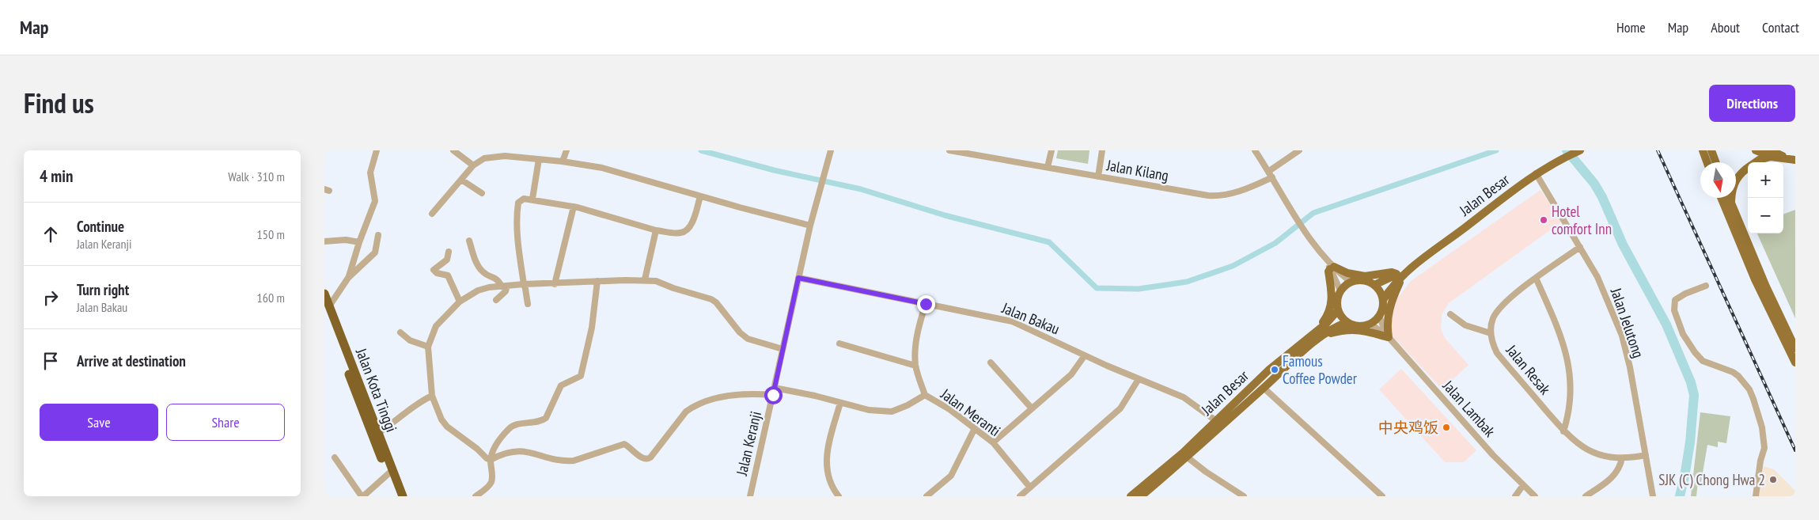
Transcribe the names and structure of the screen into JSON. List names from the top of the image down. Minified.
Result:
{"streets":{"highway":["Jalan Kota Tinggi"],"main road":["Jalan Besar"],"street":["Jalan Kilang","Jalan Bakau","Jalan Jelutong","Jalan Resak","Jalan Lambak","Jalan Meranti","Jalan Keranji"]},"crossings":[["Jalan Besar","Jalan Bakau"],["Jalan Besar","Jalan Jelutong"],["Jalan Bakau","Jalan Meranti"],["Jalan Bakau","Jalan Keranji"],["Jalan Jelutong","Jalan Resak"]],"places":["Hotel comfort Inn","Famous Coffee Powder","中央鸡饭","SJK (C) Chong Hwa 2"],"north":"bottom","page":{"header":"Map","nav":["Home","Map","About","Contact"],"title":"Find us","buttons":["Directions",["Save","Share"]],"heading":["4 min","Walk · 310 m"],"map_buttons":["+","−"],"list":[["Continue","Jalan Keranji","150 m"],["Turn right","Jalan Bakau","160 m"],"Arrive at destination"]}}
